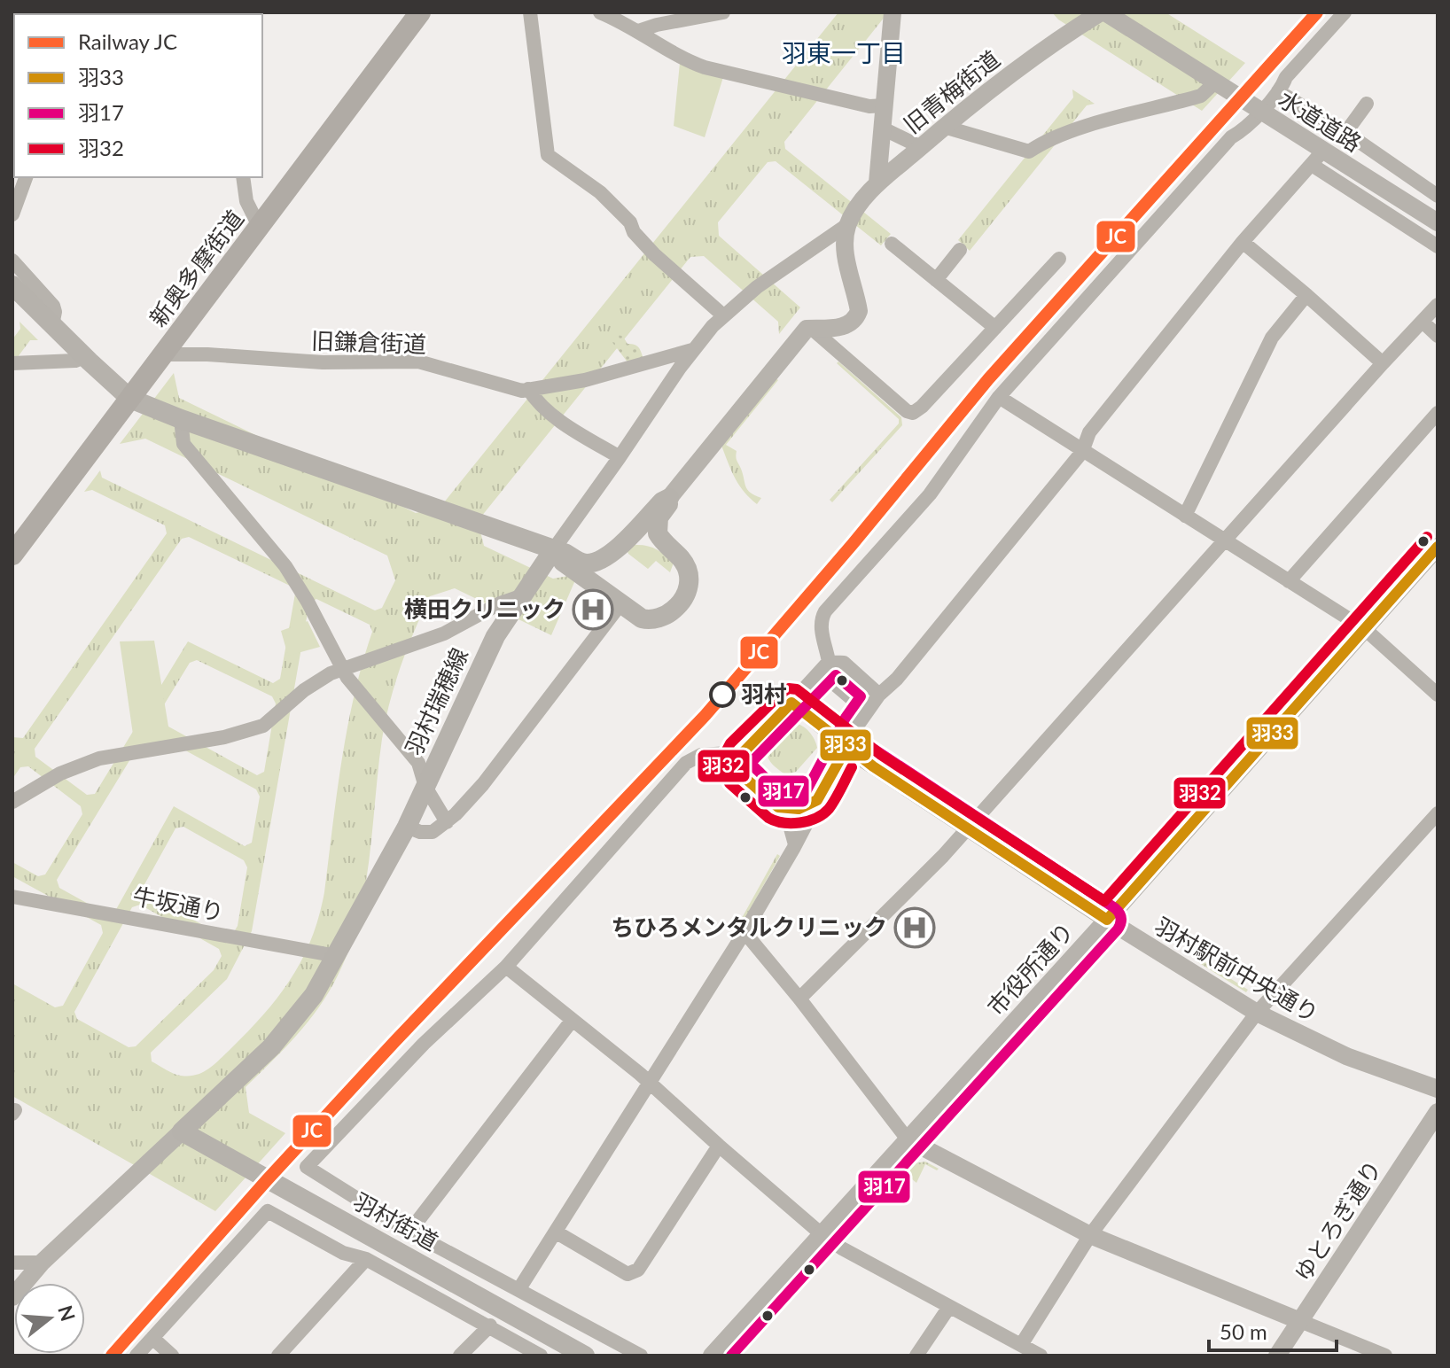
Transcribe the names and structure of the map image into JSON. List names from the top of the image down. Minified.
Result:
{"streets":{"main road":["新奥多摩街道","羽村瑞穂線","羽村街道"],"street":["旧青梅街道","水道道路","旧鎌倉街道","牛坂通り","市役所通り","羽村駅前中央通り","ゆとろぎ通り"]},"crossings":[["旧青梅街道","水道道路"],["新奥多摩街道","旧鎌倉街道"],["羽村瑞穂線","牛坂通り"],["羽村瑞穂線","羽村街道"],["市役所通り","羽村駅前中央通り"]],"districts":["羽東一丁目"],"places":{"hospital":["横田クリニック","ちひろメンタルクリニック"],"other":["羽村"]},"lines":["rail line JC","transit line 羽32","transit line 羽33","transit line 羽17"],"legend":["Railway JC","羽33","羽17","羽32"],"scale_bar":"50 m","north":"right"}
